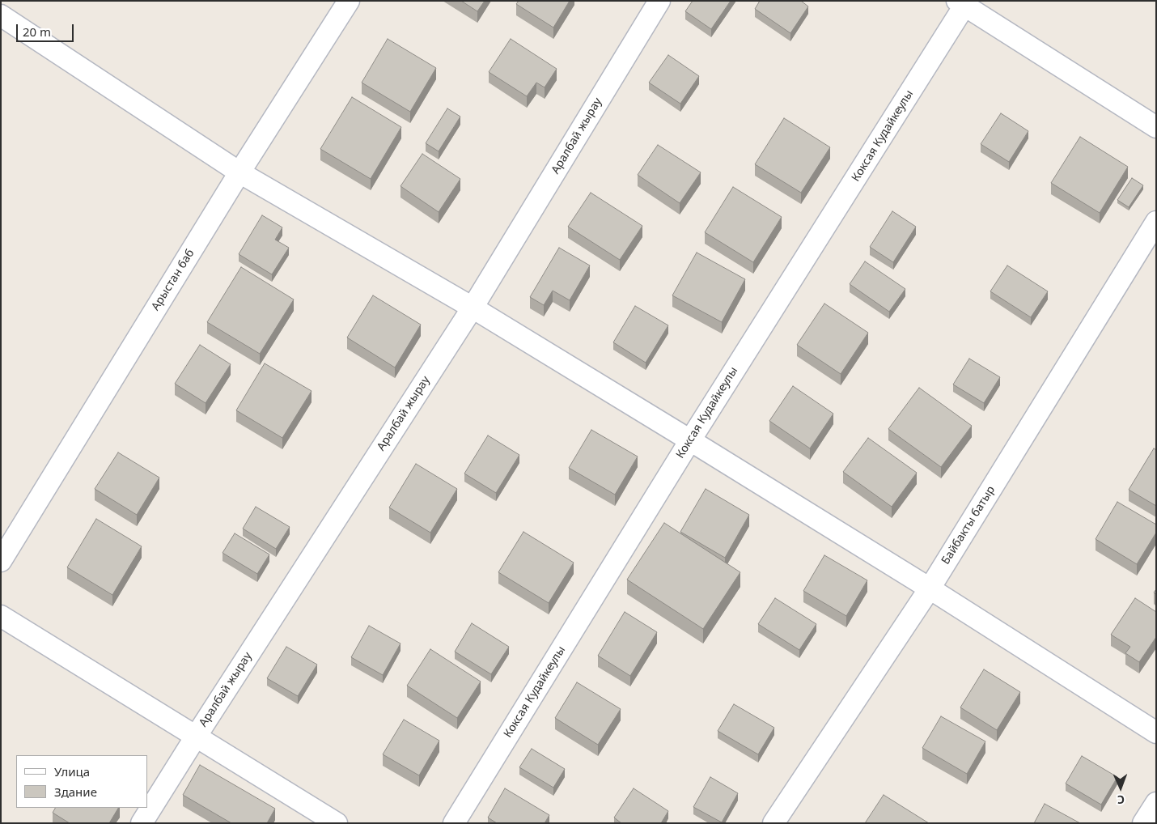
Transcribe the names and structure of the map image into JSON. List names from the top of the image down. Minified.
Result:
{"streets":{"street":["Аралбай жырау","Коксая Кудайкеулы","Арыстан баб","Байбакты батыр"]},"legend":["Улица","Здание"],"scale_bar":"20 m","north":"bottom"}
